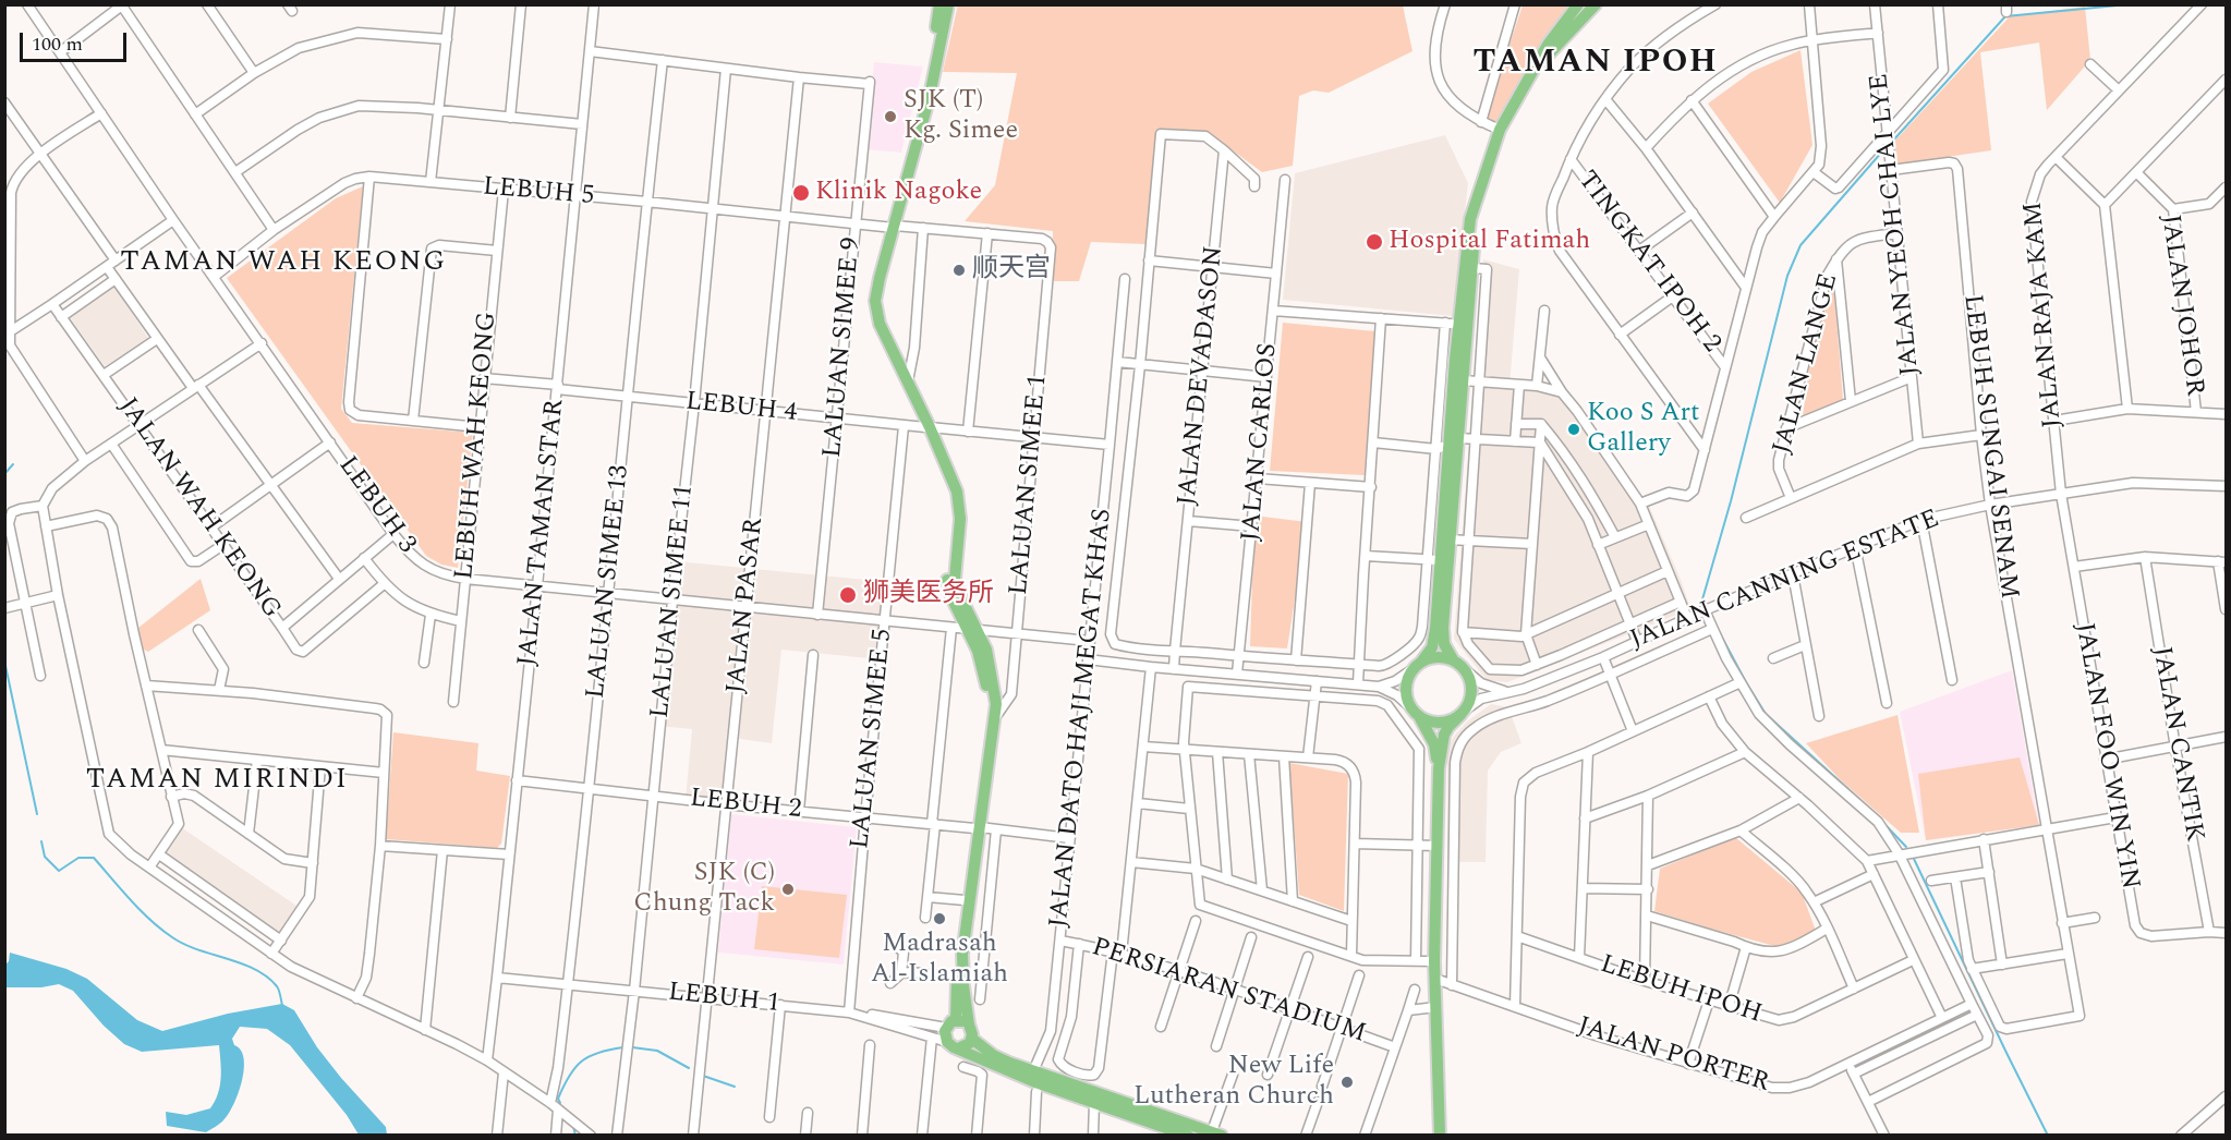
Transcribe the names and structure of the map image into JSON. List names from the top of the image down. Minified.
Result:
{"streets":{"street":["LEBUH 5","JALAN YEOH CHAI LYE","TINGKAT IPOH 2","JALAN JOHOR","JALAN RAJA KAM","LALUAN SIMEE 9","JALAN LANGE","JALAN DEVADASON","LEBUH 4","JALAN CARLOS","LEBUH WAH KEONG","LEBUH SUNGAI SENAM","LALUAN SIMEE 1","LEBUH 3","JALAN WAH KEONG","JALAN TAMAN STAR","JALAN CANNING ESTATE","LALUAN SIMEE 13","LALUAN SIMEE 11","JALAN PASAR","JALAN DATO HAJI MEGAT KHAS","LALUAN SIMEE 5","JALAN CANTIK","JALAN FOO WIN YIN","LEBUH 2","LEBUH IPOH","PERSIARAN STADIUM","LEBUH 1","JALAN PORTER"]},"crossings":[["LEBUH 5","LALUAN SIMEE 9"],["LEBUH 5","LEBUH WAH KEONG"],["LEBUH 5","LALUAN SIMEE 1"],["LEBUH 5","LEBUH 3"],["LEBUH 5","JALAN TAMAN STAR"],["LEBUH 5","LALUAN SIMEE 13"],["LEBUH 5","LALUAN SIMEE 11"],["LEBUH 5","JALAN PASAR"],["JALAN YEOH CHAI LYE","JALAN LANGE"],["JALAN YEOH CHAI LYE","LEBUH SUNGAI SENAM"],["JALAN RAJA KAM","JALAN CANNING ESTATE"],["JALAN RAJA KAM","JALAN FOO WIN YIN"],["LALUAN SIMEE 9","LEBUH 4"],["LALUAN SIMEE 9","LEBUH 3"],["LALUAN SIMEE 9","JALAN PASAR"],["LEBUH 4","LEBUH WAH KEONG"],["LEBUH 4","LALUAN SIMEE 1"],["LEBUH 4","JALAN TAMAN STAR"],["LEBUH 4","LALUAN SIMEE 13"],["LEBUH 4","LALUAN SIMEE 11"],["LEBUH 4","JALAN PASAR"],["LEBUH 4","JALAN DATO HAJI MEGAT KHAS"],["LEBUH 4","LALUAN SIMEE 5"],["LEBUH WAH KEONG","LEBUH 3"],["LEBUH SUNGAI SENAM","JALAN CANNING ESTATE"],["LALUAN SIMEE 1","LEBUH 3"],["LEBUH 3","JALAN WAH KEONG"],["LEBUH 3","JALAN TAMAN STAR"],["LEBUH 3","LALUAN SIMEE 13"],["LEBUH 3","LALUAN SIMEE 11"],["LEBUH 3","JALAN PASAR"],["LEBUH 3","JALAN DATO HAJI MEGAT KHAS"],["LEBUH 3","LALUAN SIMEE 5"],["JALAN TAMAN STAR","LEBUH 2"],["JALAN TAMAN STAR","LEBUH 1"],["JALAN CANNING ESTATE","JALAN FOO WIN YIN"],["LALUAN SIMEE 13","LEBUH 2"],["LALUAN SIMEE 13","LEBUH 1"],["LALUAN SIMEE 11","LEBUH 2"],["LALUAN SIMEE 11","LEBUH 1"],["JALAN PASAR","LEBUH 2"],["JALAN PASAR","LEBUH 1"],["JALAN DATO HAJI MEGAT KHAS","LEBUH 2"],["JALAN DATO HAJI MEGAT KHAS","PERSIARAN STADIUM"],["LALUAN SIMEE 5","LEBUH 2"],["LALUAN SIMEE 5","LEBUH 1"],["JALAN CANTIK","JALAN FOO WIN YIN"]],"districts":["TAMAN IPOH","TAMAN WAH KEONG","TAMAN MIRINDI"],"places":["SJK (T) Kg. Simee","Klinik Nagoke","Hospital Fatimah","顺天宫","Koo S Art Gallery","狮美医务所","SJK (C) Chung Tack","Madrasah Al-Islamiah","New Life Lutheran Church"],"scale_bar":"100 m"}
